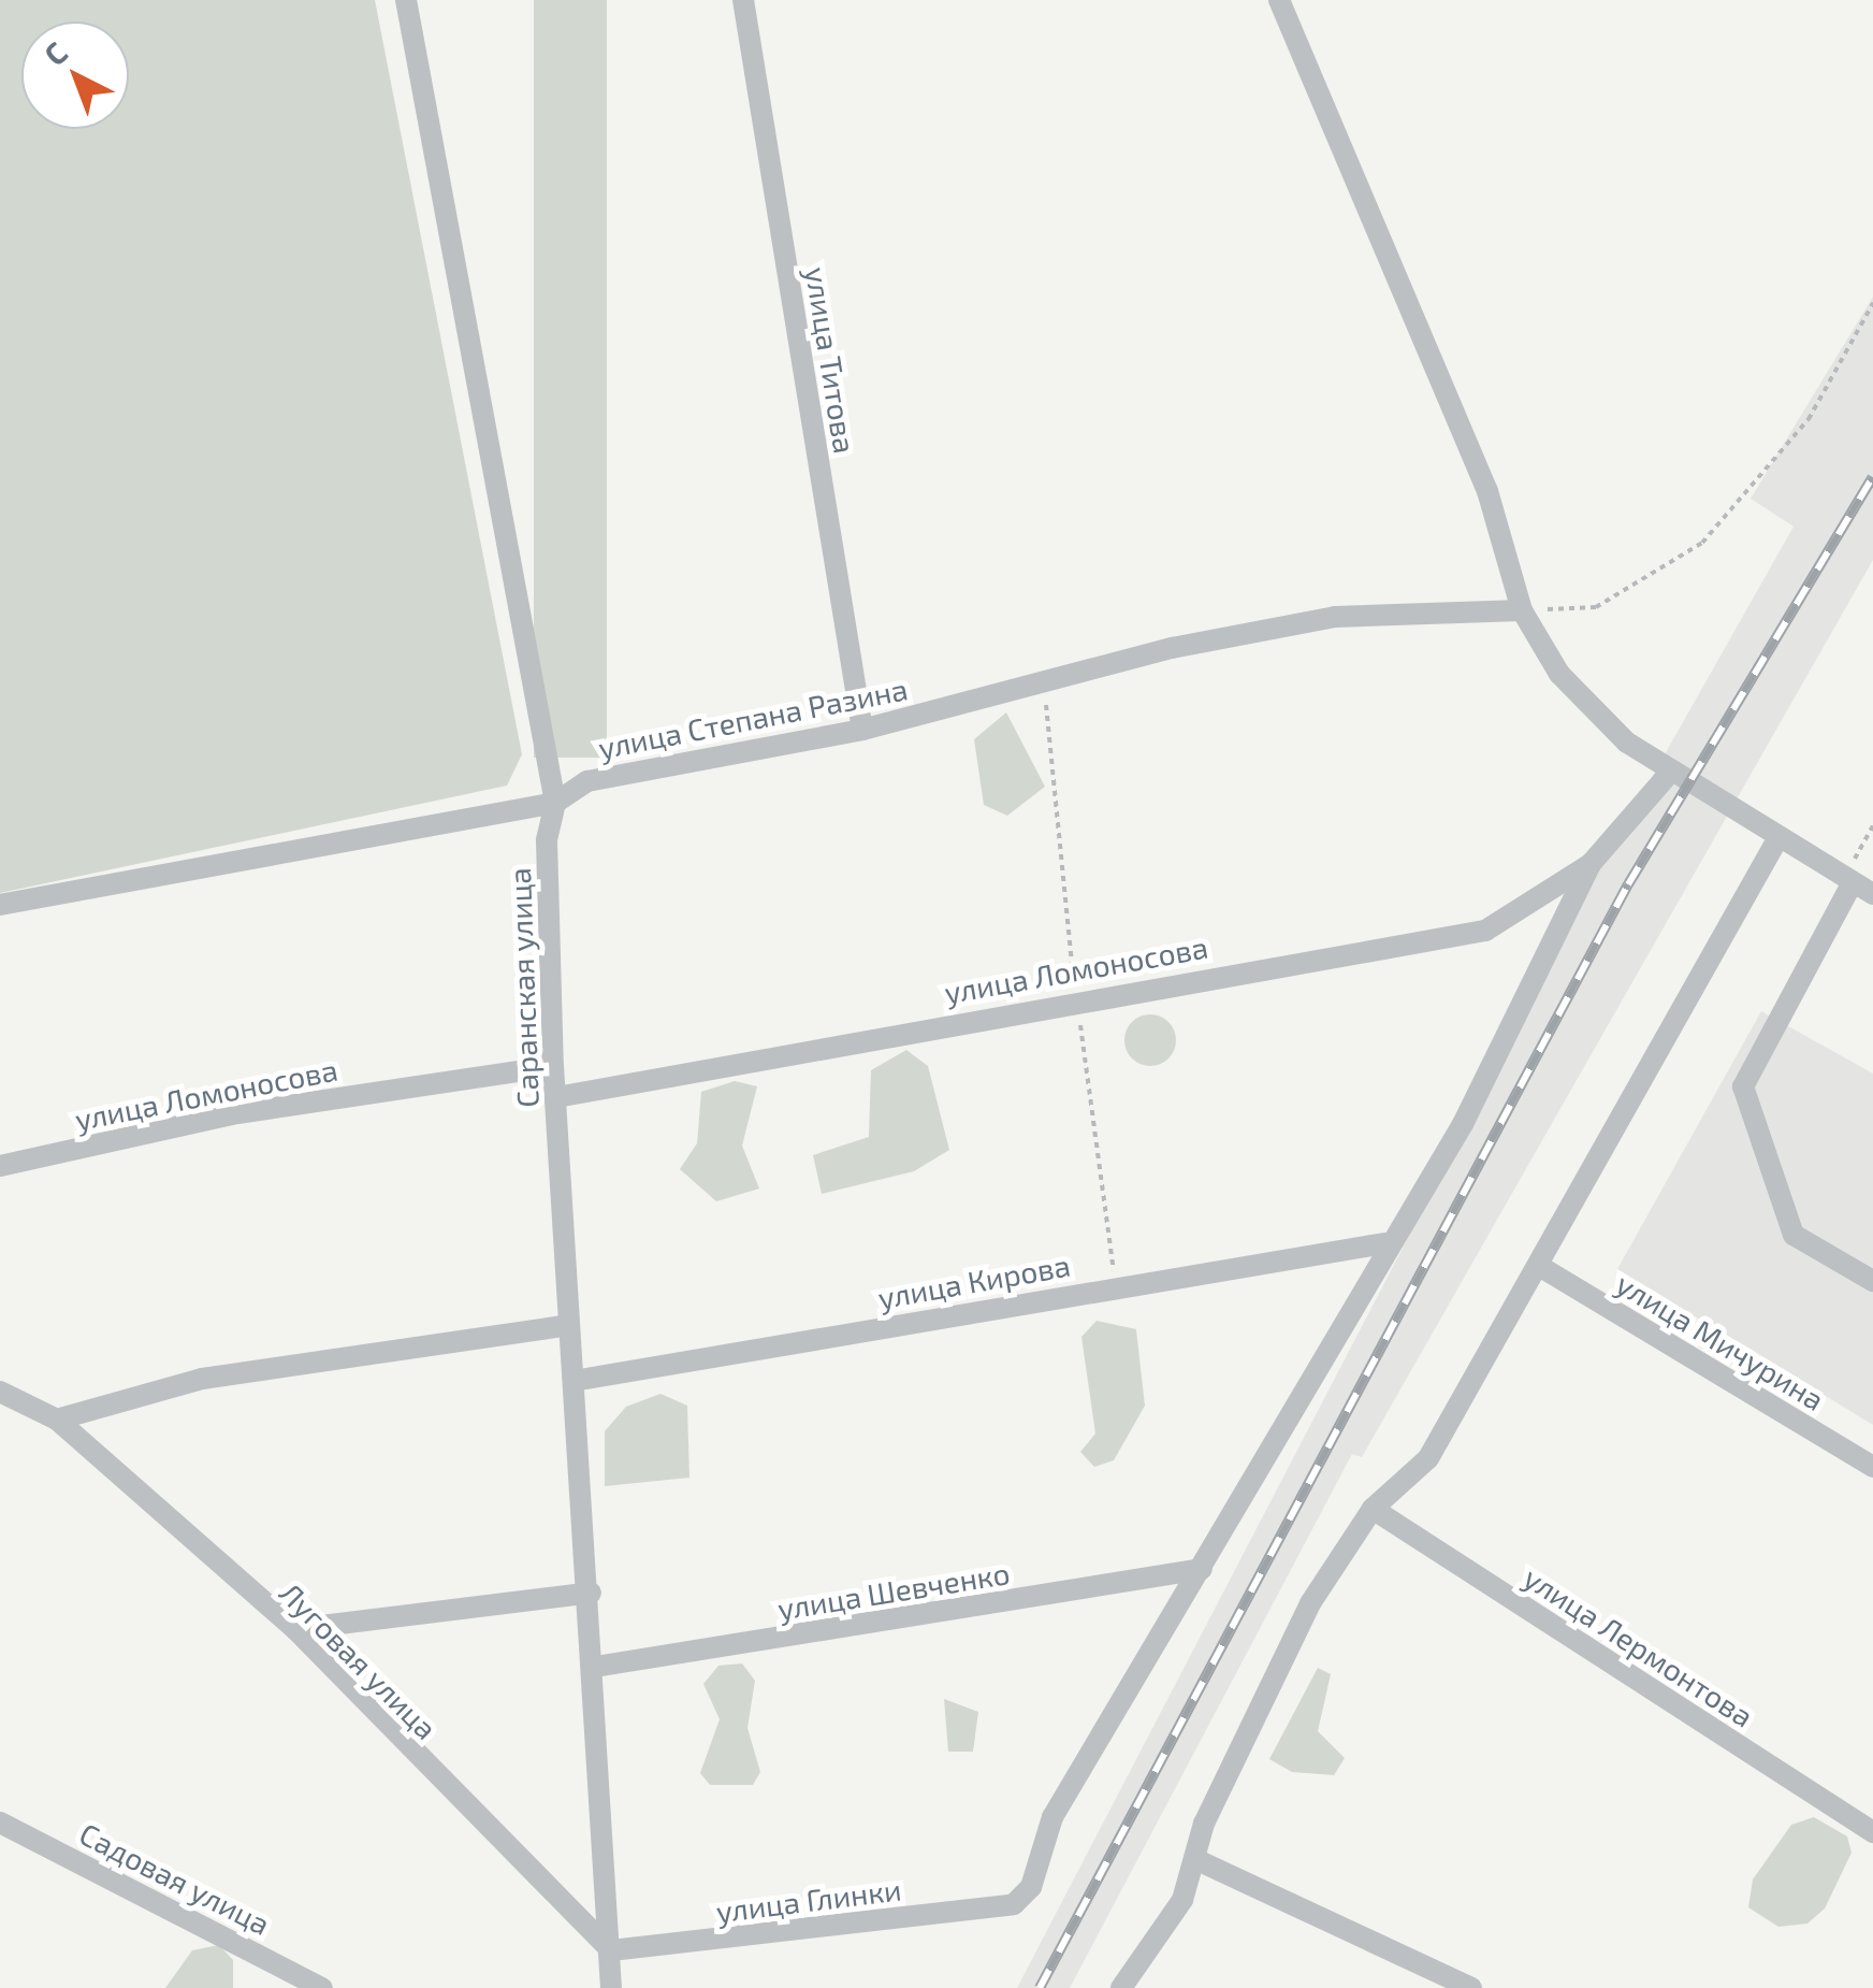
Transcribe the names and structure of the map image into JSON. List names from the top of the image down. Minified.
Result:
{"streets":{"street":["улица Титова","улица Степана Разина","улица Ломоносова","Саранская улица","улица Кирова","улица Мичурина","улица Шевченко","улица Лермонтова","Луговая улица","Садовая улица","улица Глинки"]},"crossings":[["улица Титова","улица Степана Разина"],["улица Степана Разина","Саранская улица"],["улица Ломоносова","Саранская улица"],["Саранская улица","улица Кирова"],["Саранская улица","улица Шевченко"],["Саранская улица","Луговая улица"],["Саранская улица","улица Глинки"],["улица Шевченко","улица Глинки"],["Луговая улица","улица Глинки"]],"north":"top left"}
